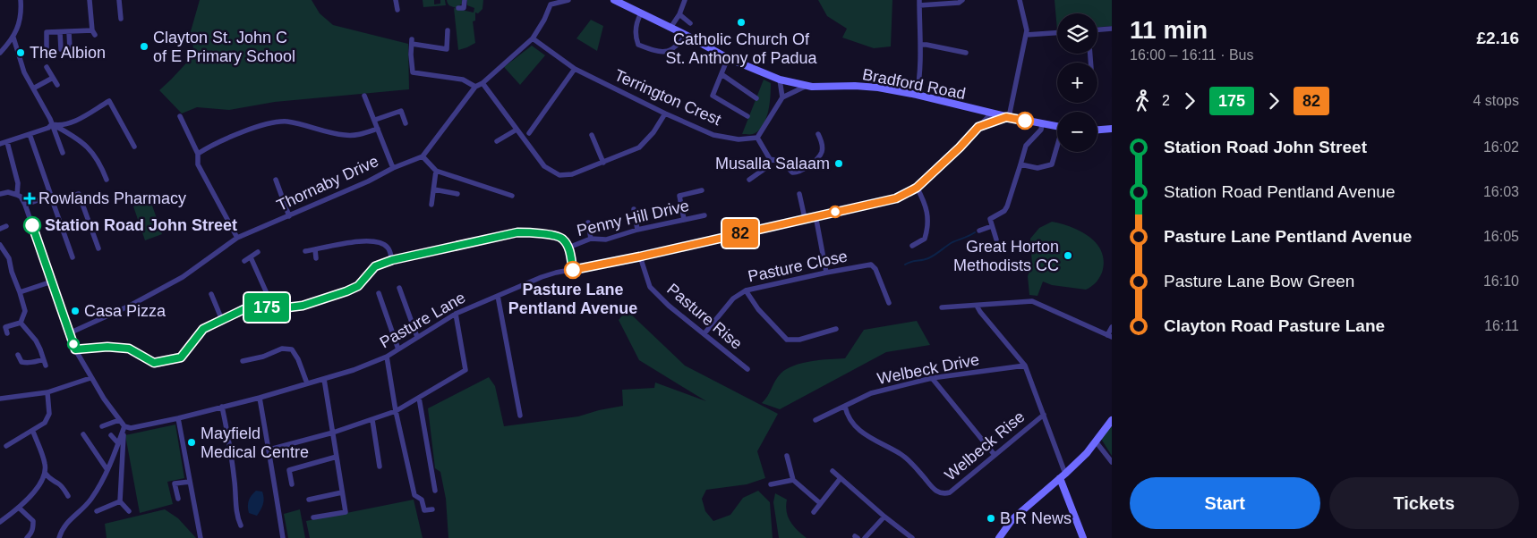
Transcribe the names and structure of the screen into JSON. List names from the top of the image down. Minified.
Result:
{"streets":{"street":["Bradford Road","Terrington Crest","Thornaby Drive","Penny Hill Drive","Pasture Close","Pasture Rise","Pasture Lane","Welbeck Drive","Welbeck Rise"]},"crossings":[["Bradford Road","Pasture Lane"],["Pasture Close","Pasture Rise"],["Pasture Rise","Pasture Lane"],["Welbeck Drive","Welbeck Rise"]],"places":{"other":["Catholic Church Of St. Anthony of Padua","Clayton St. John C of E Primary School","The Albion","Musalla Salaam","Station Road John Street","Great Horton Methodists CC","Pasture Lane Pentland Avenue","Casa Pizza","Mayfield Medical Centre","B R News"],"health":["Rowlands Pharmacy"]},"lines":["bus line 82","bus line 175"],"page":{"on_map":["175","82"],"heading":["11 min","16:00 – 16:11 · Bus","£2.16"],"map_buttons":["+","−"],"legs":["2","175","82","4 stops"],"list":[{"name":"Station Road John Street","value":"16:02"},{"name":"Station Road Pentland Avenue","value":"16:03"},{"name":"Pasture Lane Pentland Avenue","value":"16:05"},{"name":"Pasture Lane Bow Green","value":"16:10"},{"name":"Clayton Road Pasture Lane","value":"16:11"}],"buttons":["Start","Tickets"]}}
